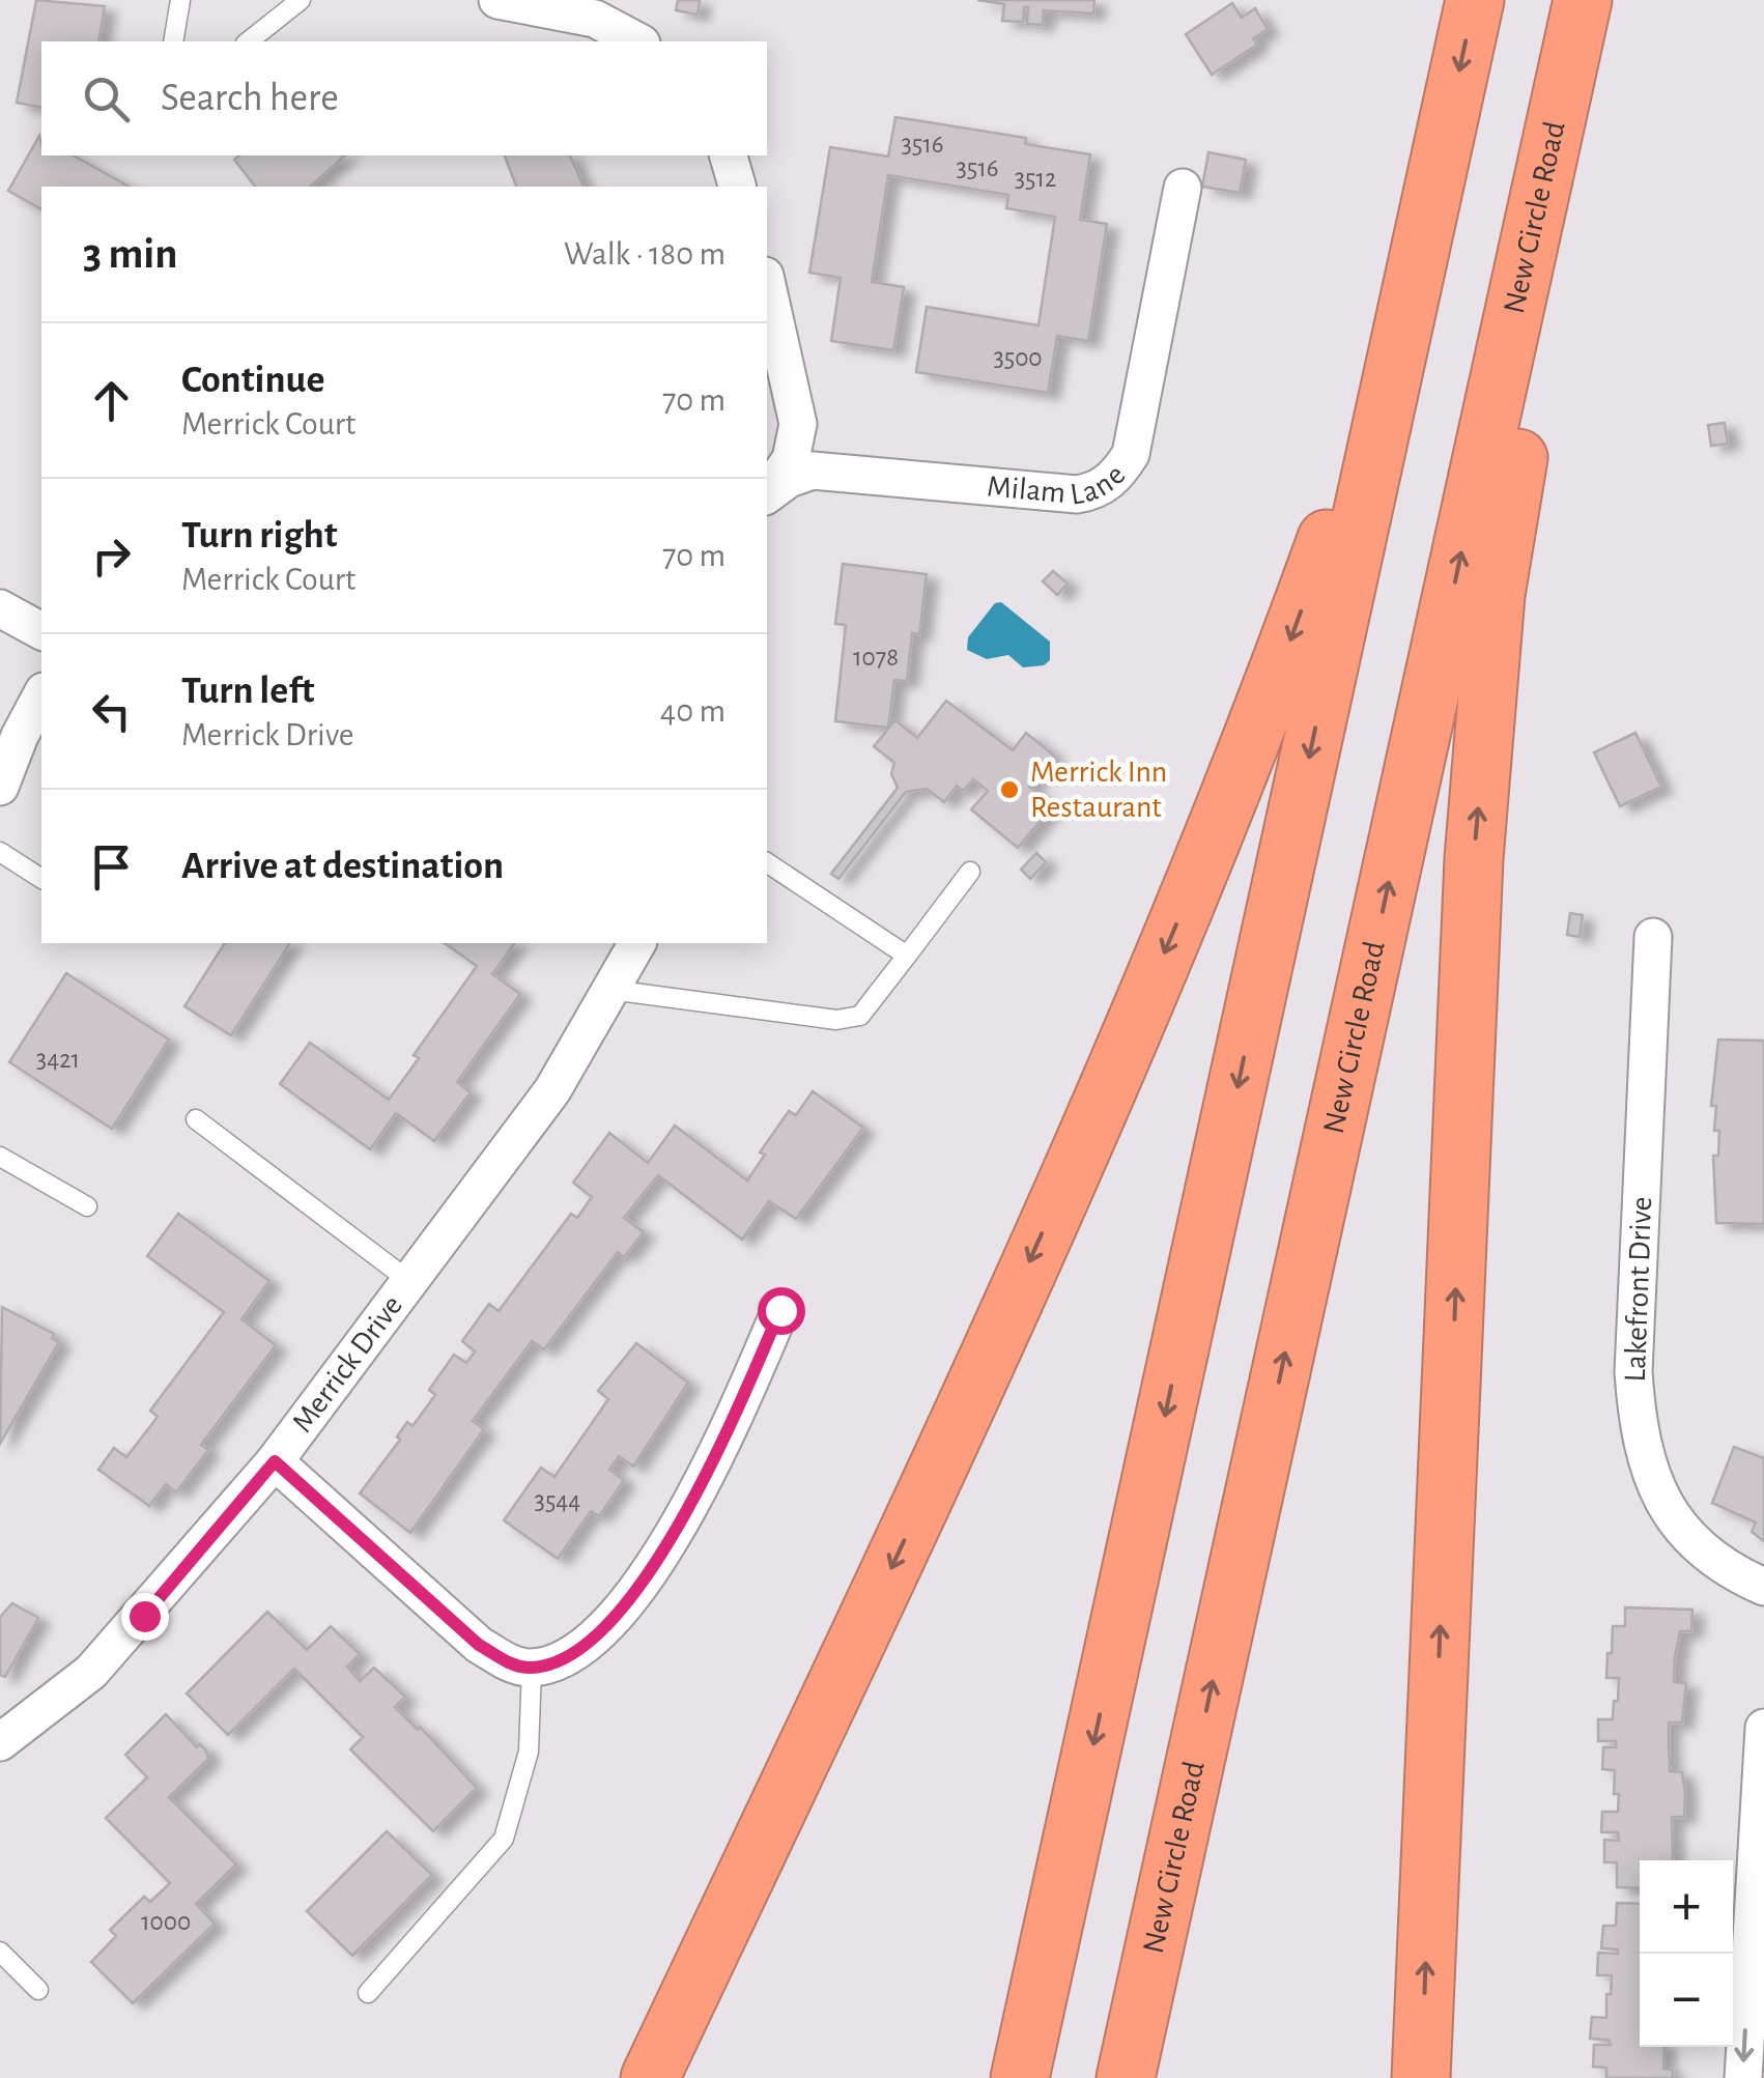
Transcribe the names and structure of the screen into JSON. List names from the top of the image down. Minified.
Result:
{"streets":{"highway":["New Circle Road"],"street":["Milam Lane","Lakefront Drive","Merrick Drive"]},"places":["Merrick Inn Restaurant"],"house_numbers":["3516","3516","3512","3500","1078","3421","3544","1000"],"page":{"search":"Search here","heading":["3 min","Walk · 180 m"],"list":[["Continue","Merrick Court","70 m"],["Turn right","Merrick Court","70 m"],["Turn left","Merrick Drive","40 m"],"Arrive at destination"],"map_buttons":["+","−"]}}
